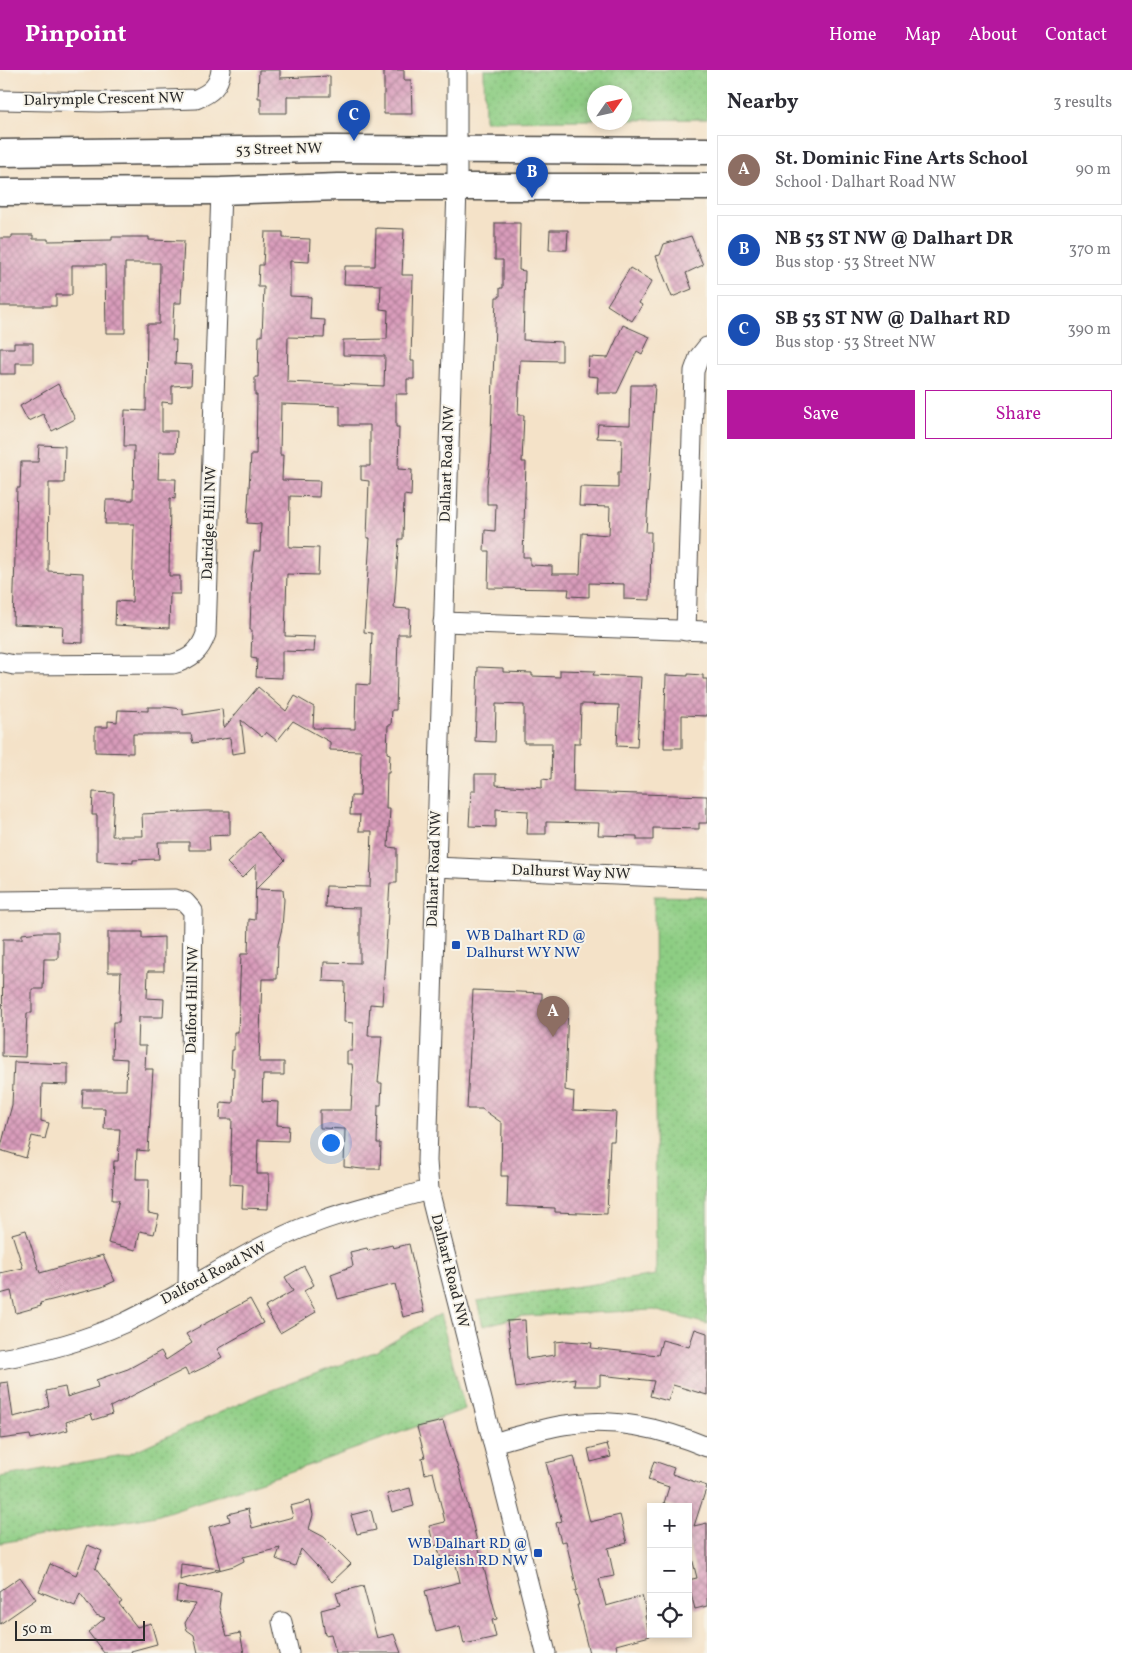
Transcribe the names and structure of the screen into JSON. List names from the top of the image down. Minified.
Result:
{"streets":{"main road":["53 Street NW"],"street":["Dalrymple Crescent NW","Dalhart Road NW","Dalridge Hill NW","Dalhurst Way NW","Dalford Hill NW","Dalford Road NW"]},"crossings":[["53 Street NW","Dalhart Road NW"],["Dalhart Road NW","Dalhurst Way NW"],["Dalhart Road NW","Dalford Road NW"],["Dalford Hill NW","Dalford Road NW"]],"places":{"transit":["WB Dalhart RD @ Dalhurst WY NW","WB Dalhart RD @ Dalgleish RD NW"]},"scale_bar":"50 m","north":"top right","page":{"header":"Pinpoint","nav":["Home","Map","About","Contact"],"heading":["Nearby","3 results"],"pins":["C","B","A"],"list":[{"mark":"A","name":"St. Dominic Fine Arts School","note":"School · Dalhart Road NW","value":"90 m"},{"mark":"B","name":"NB 53 ST NW @ Dalhart DR","note":"Bus stop · 53 Street NW","value":"370 m"},{"mark":"C","name":"SB 53 ST NW @ Dalhart RD","note":"Bus stop · 53 Street NW","value":"390 m"}],"buttons":["Save","Share"],"map_buttons":["+","−"],"scale":"50 m"}}
